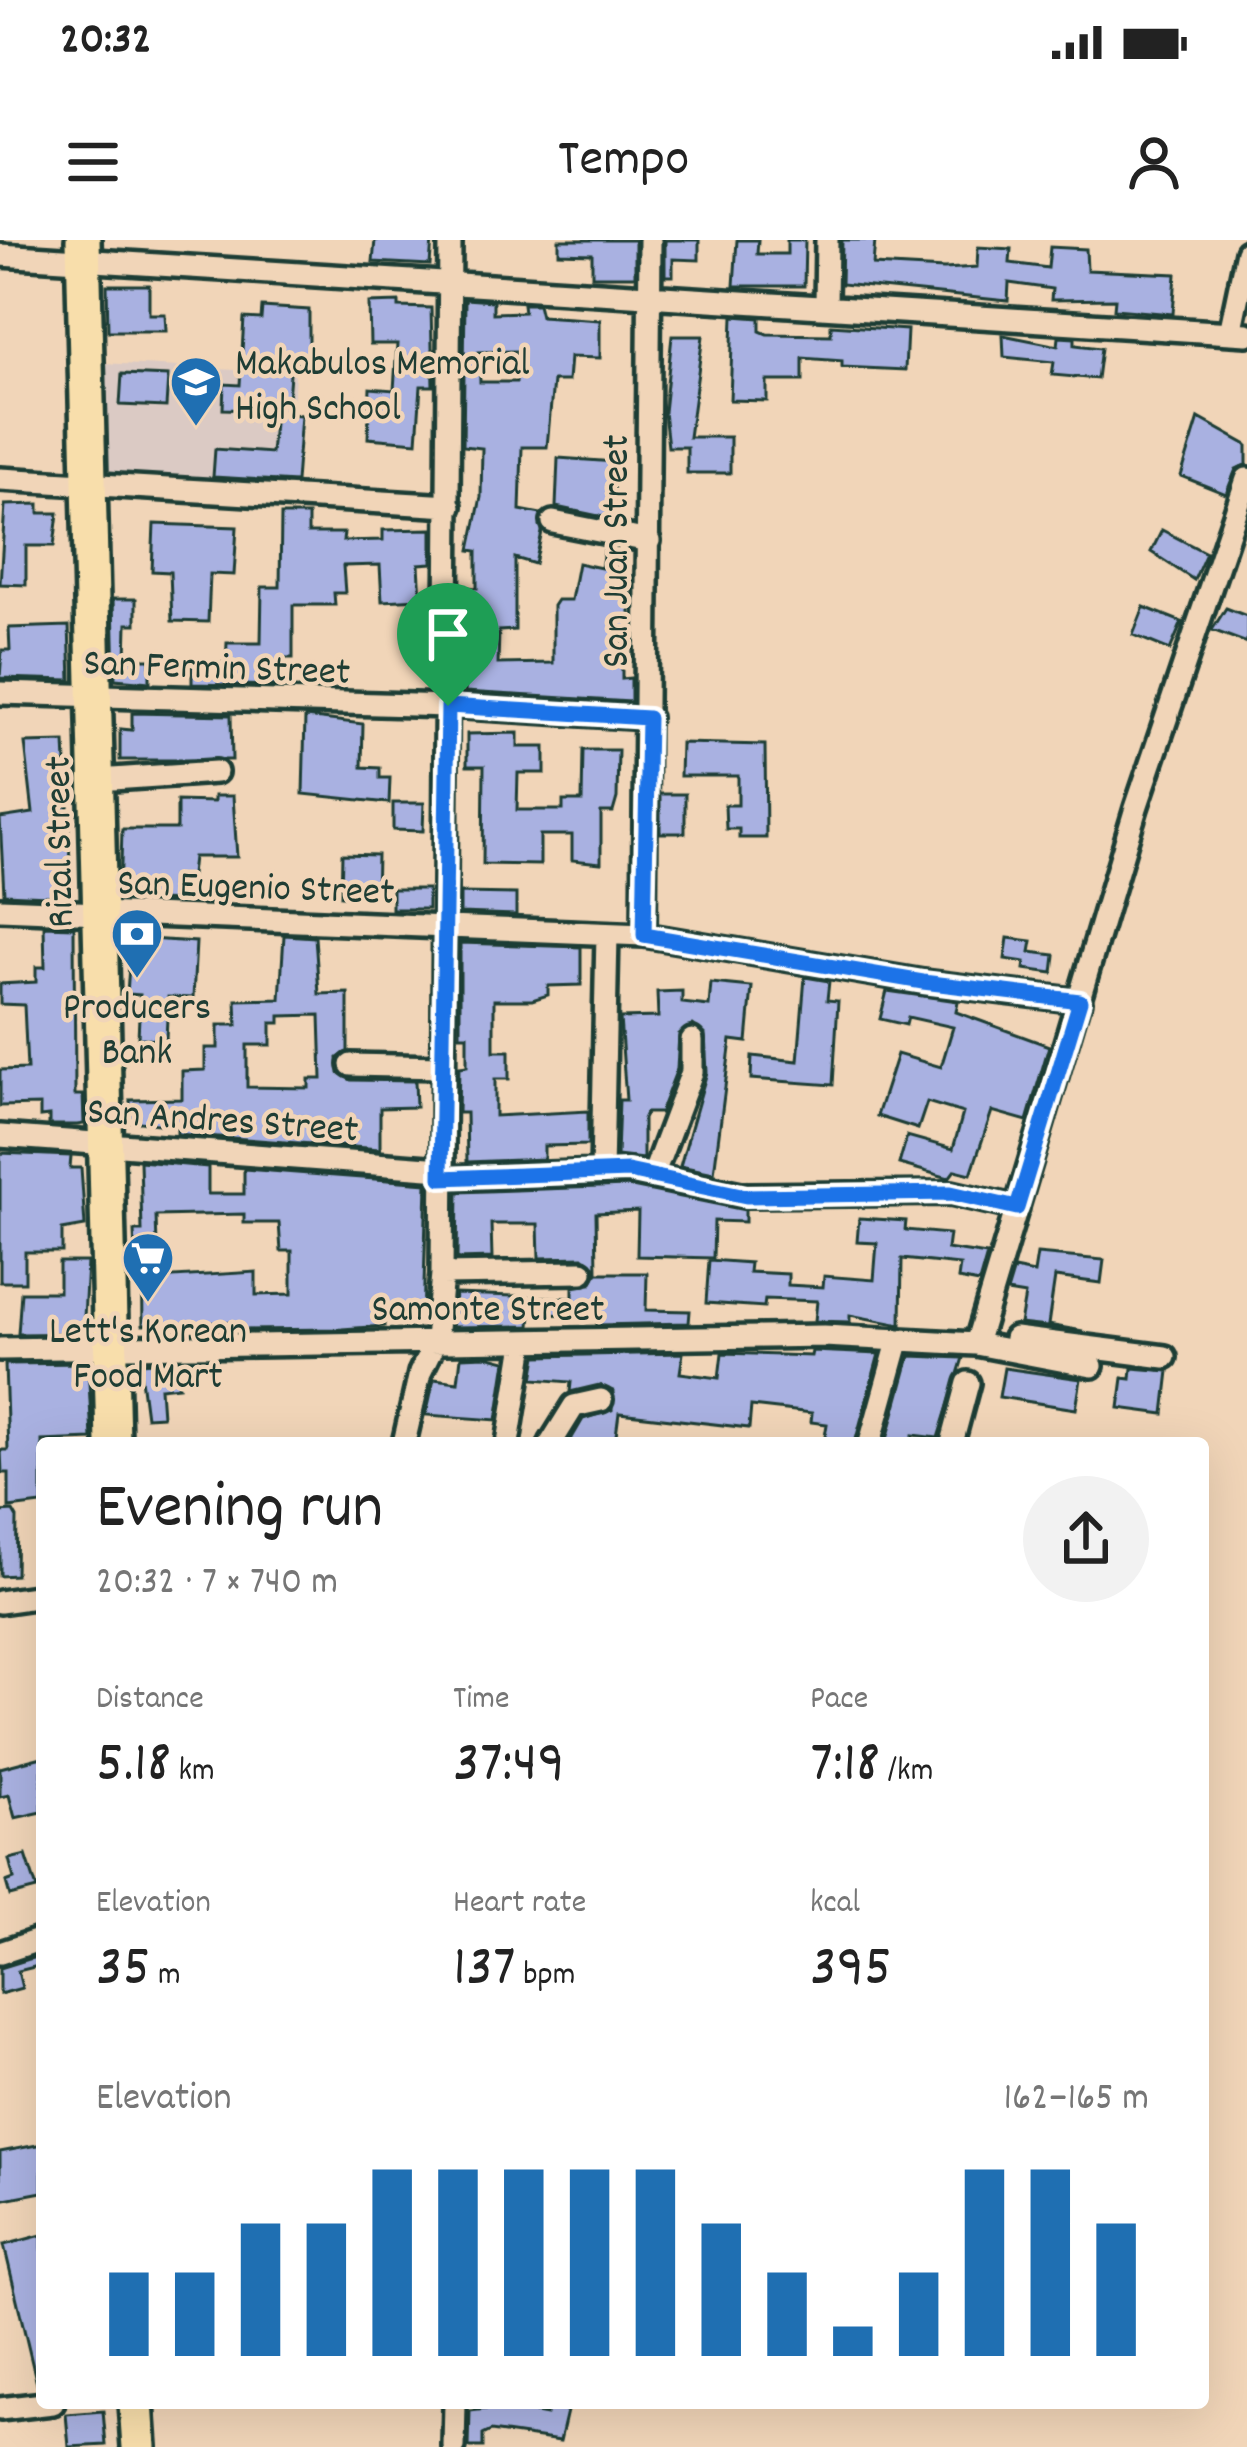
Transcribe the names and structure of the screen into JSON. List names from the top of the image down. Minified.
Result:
{"streets":{"main road":["Rizal Street"],"street":["San Juan Street","San Fermin Street","San Eugenio Street","San Andres Street","Samonte Street"]},"crossings":[["San Juan Street","San Fermin Street"],["San Juan Street","San Eugenio Street"],["San Fermin Street","Rizal Street"],["Rizal Street","San Eugenio Street"],["Rizal Street","San Andres Street"],["Rizal Street","Samonte Street"]],"places":{"school or university":["Makabulos Memorial High School"],"bank":["Producers Bank"],"supermarket":["Lett's Korean Food Mart"]},"page":{"status":"20:32","header":"Tempo","heading":["Evening run","20:32 · 7 × 740 m"],"stats":[["Distance","5.18 km"],["Time","37:49"],["Pace","7:18 /km"],["Elevation","35 m"],["Heart rate","137 bpm"],["kcal","395"]],"chart":["Elevation","162–165 m"]}}
